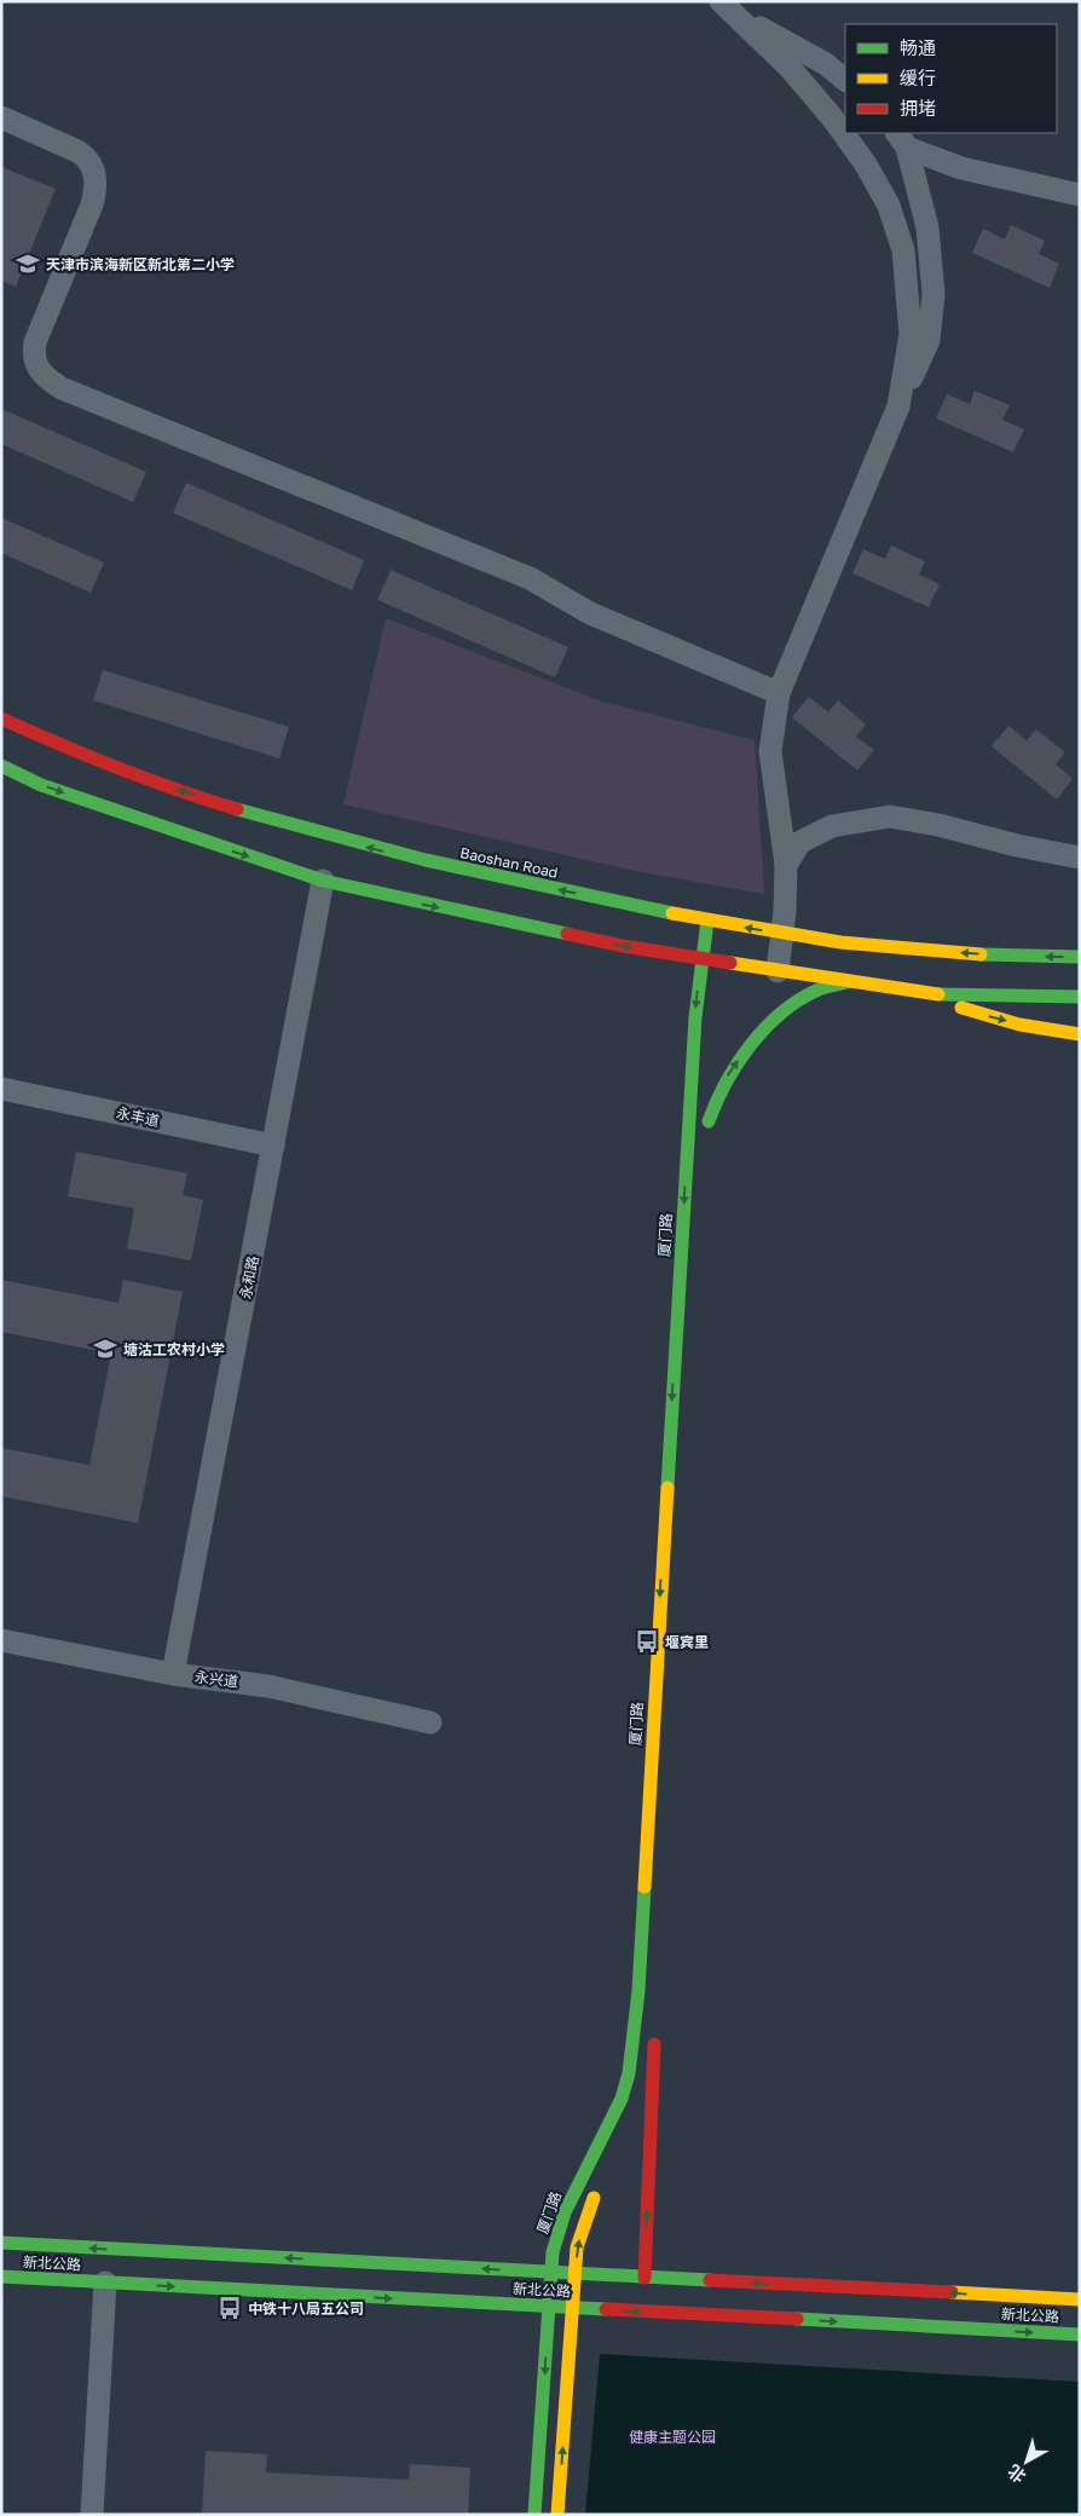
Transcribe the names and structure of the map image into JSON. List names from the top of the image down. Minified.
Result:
{"streets":{"main road":["Baoshan Road","厦门路","新北公路"],"street":["永丰道","永和路","永兴道"]},"crossings":[["Baoshan Road","厦门路"],["永丰道","永和路"],["厦门路","新北公路"],["永和路","永兴道"]],"one_way":["厦门路"],"parks":["健康主题公园"],"places":{"school or university":["天津市滨海新区新北第二小学","塘沽工农村小学"],"bus stop":["堰宾里","中铁十八局五公司"]},"legend":["畅通","缓行","拥堵"],"north":"bottom left"}
